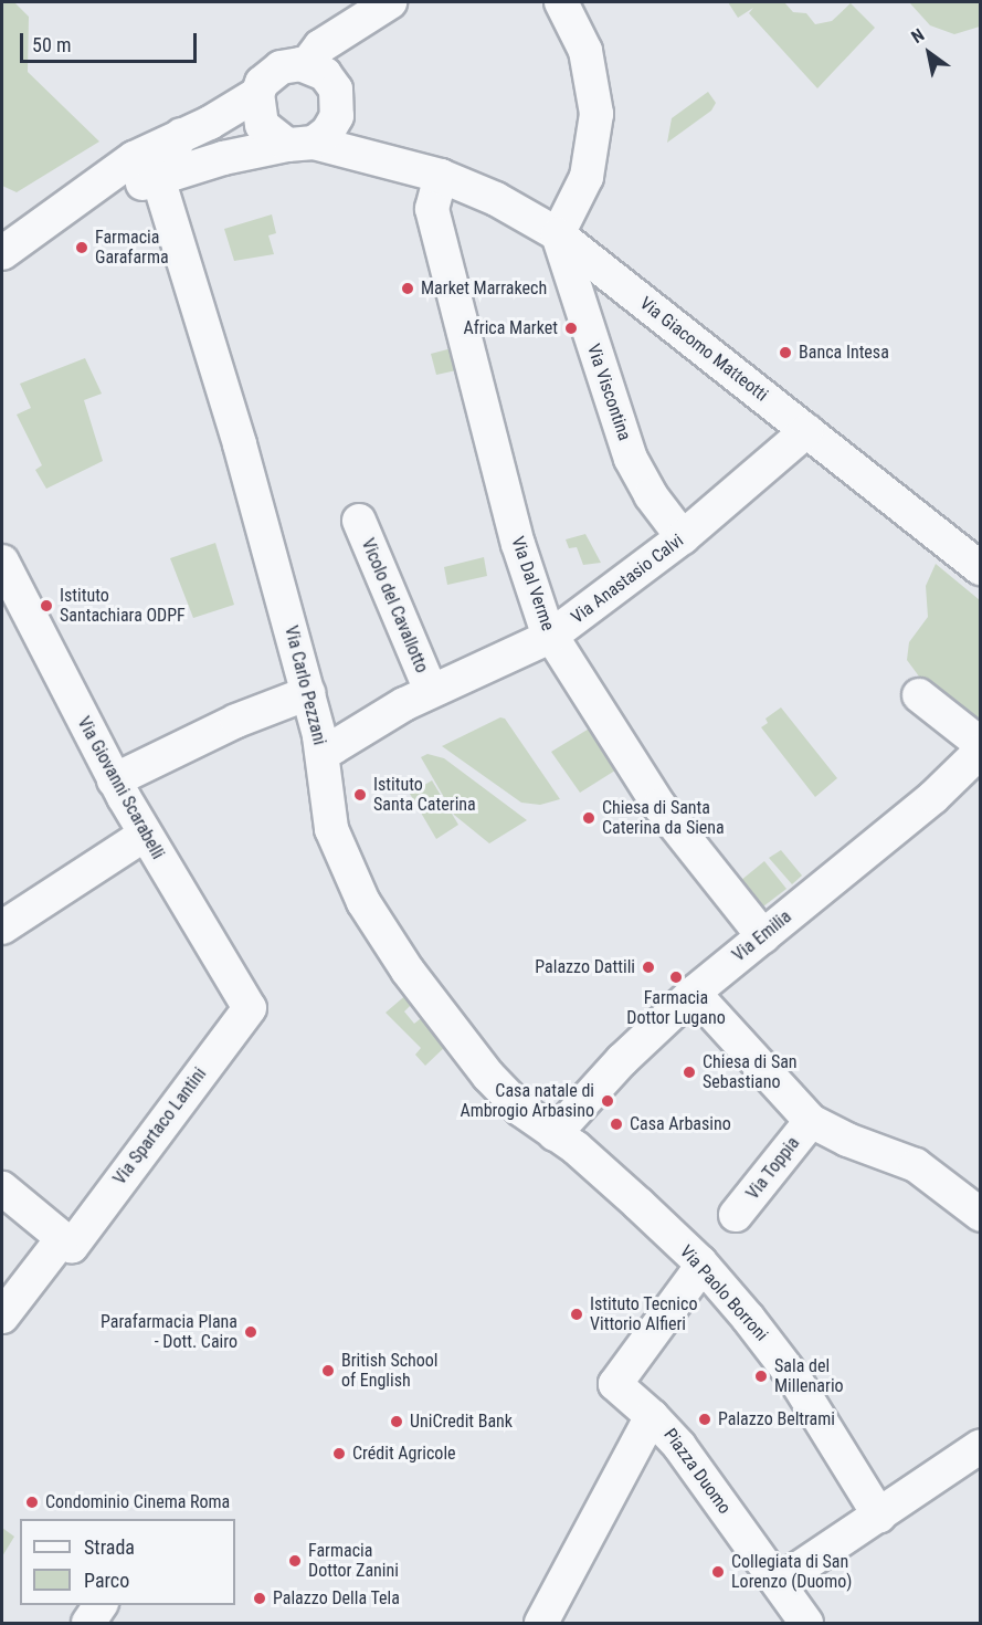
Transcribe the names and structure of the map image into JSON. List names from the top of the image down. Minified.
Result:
{"streets":{"street":["Via Giacomo Matteotti","Via Viscontina","Via Anastasio Calvi","Via Dal Verme","Vicolo del Cavallotto","Via Carlo Pezzani","Via Giovanni Scarabelli","Via Emilia","Via Spartaco Lantini","Via Toppia","Via Paolo Borroni","Piazza Duomo"]},"crossings":[["Via Giacomo Matteotti","Via Viscontina"],["Via Giacomo Matteotti","Via Anastasio Calvi"],["Via Giacomo Matteotti","Via Dal Verme"],["Via Giacomo Matteotti","Via Carlo Pezzani"],["Via Viscontina","Via Anastasio Calvi"],["Via Anastasio Calvi","Via Dal Verme"],["Via Anastasio Calvi","Vicolo del Cavallotto"],["Via Anastasio Calvi","Via Carlo Pezzani"],["Via Dal Verme","Via Emilia"],["Via Carlo Pezzani","Via Emilia"],["Via Carlo Pezzani","Via Paolo Borroni"],["Via Giovanni Scarabelli","Via Spartaco Lantini"],["Via Emilia","Via Paolo Borroni"]],"places":["Farmacia Garafarma","Market Marrakech","Africa Market","Banca Intesa","Istituto Santachiara ODPF","Istituto Santa Caterina","Chiesa di Santa Caterina da Siena","Palazzo Dattili","Farmacia Dottor Lugano","Chiesa di San Sebastiano","Casa natale di Ambrogio Arbasino","Casa Arbasino","Istituto Tecnico Vittorio Alfieri","Parafarmacia Plana - Dott. Cairo","British School of English","Sala del Millenario","Palazzo Beltrami","UniCredit Bank","Crédit Agricole","Condominio Cinema Roma","Farmacia Dottor Zanini","Collegiata di San Lorenzo (Duomo)","Palazzo Della Tela"],"legend":["Strada","Parco"],"scale_bar":"50 m","north":"top left"}
